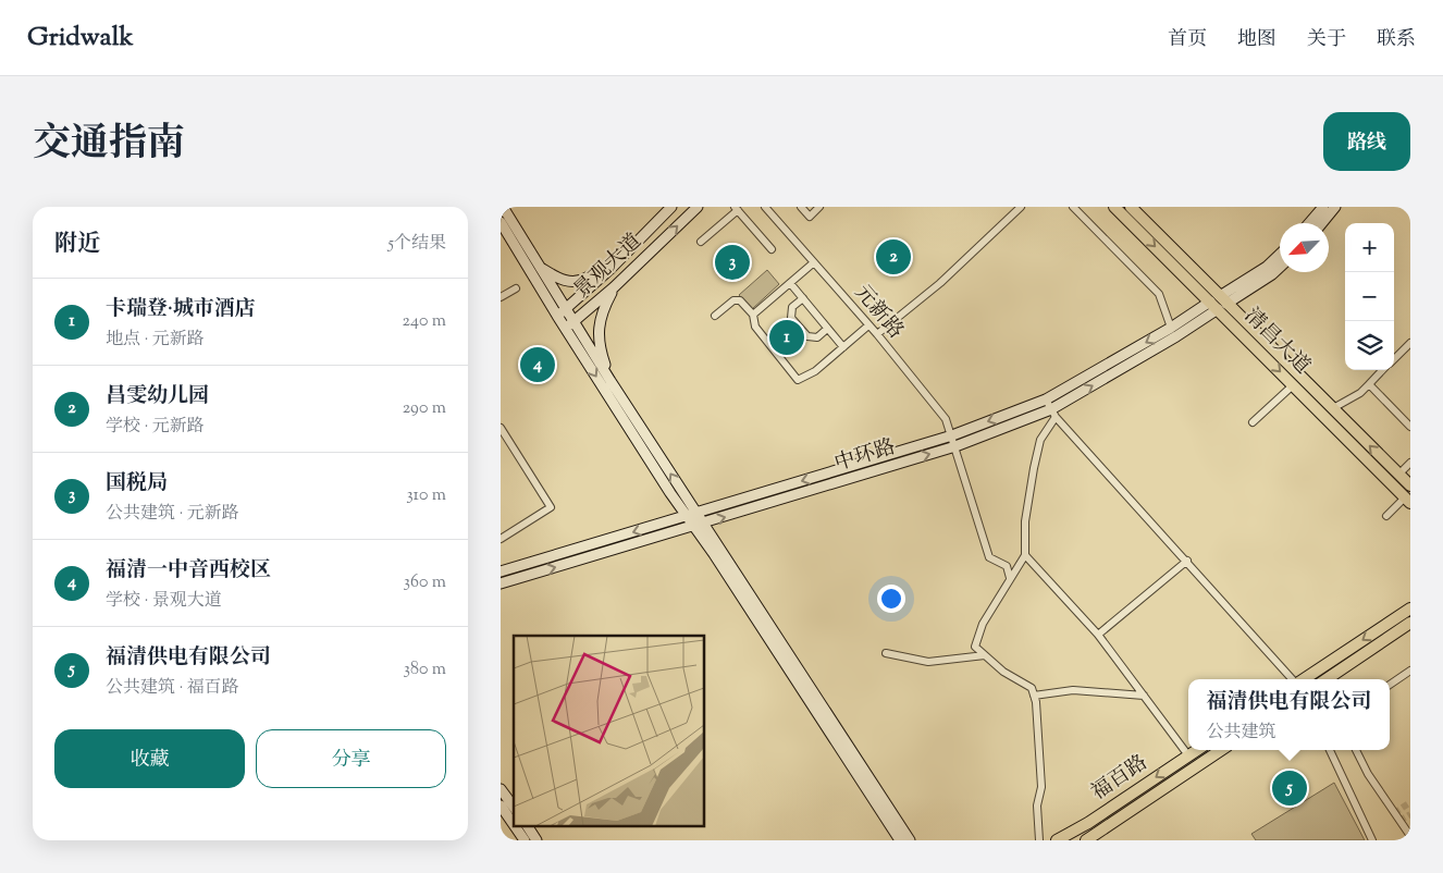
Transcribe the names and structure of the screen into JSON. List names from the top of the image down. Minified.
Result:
{"streets":{"main road":["清昌大道","福百路"],"street":["景观大道","元新路","中环路"]},"crossings":[["元新路","中环路"],["清昌大道","中环路"]],"north":"bottom left","page":{"header":"Gridwalk","nav":["首页","地图","关于","联系"],"title":"交通指南","buttons":["路线",["收藏","分享"]],"heading":["附近","5个结果"],"map_buttons":["+","−"],"pins":["2","3","1","4","5"],"list":[{"mark":"1","name":"卡瑞登·城市酒店","note":"地点 · 元新路","value":"240 m"},{"mark":"2","name":"昌雯幼儿园","note":"学校 · 元新路","value":"290 m"},{"mark":"3","name":"国税局","note":"公共建筑 · 元新路","value":"310 m"},{"mark":"4","name":"福清一中音西校区","note":"学校 · 景观大道","value":"360 m"},{"mark":"5","name":"福清供电有限公司","note":"公共建筑 · 福百路","value":"380 m"}],"popup":["福清供电有限公司","公共建筑"]}}
